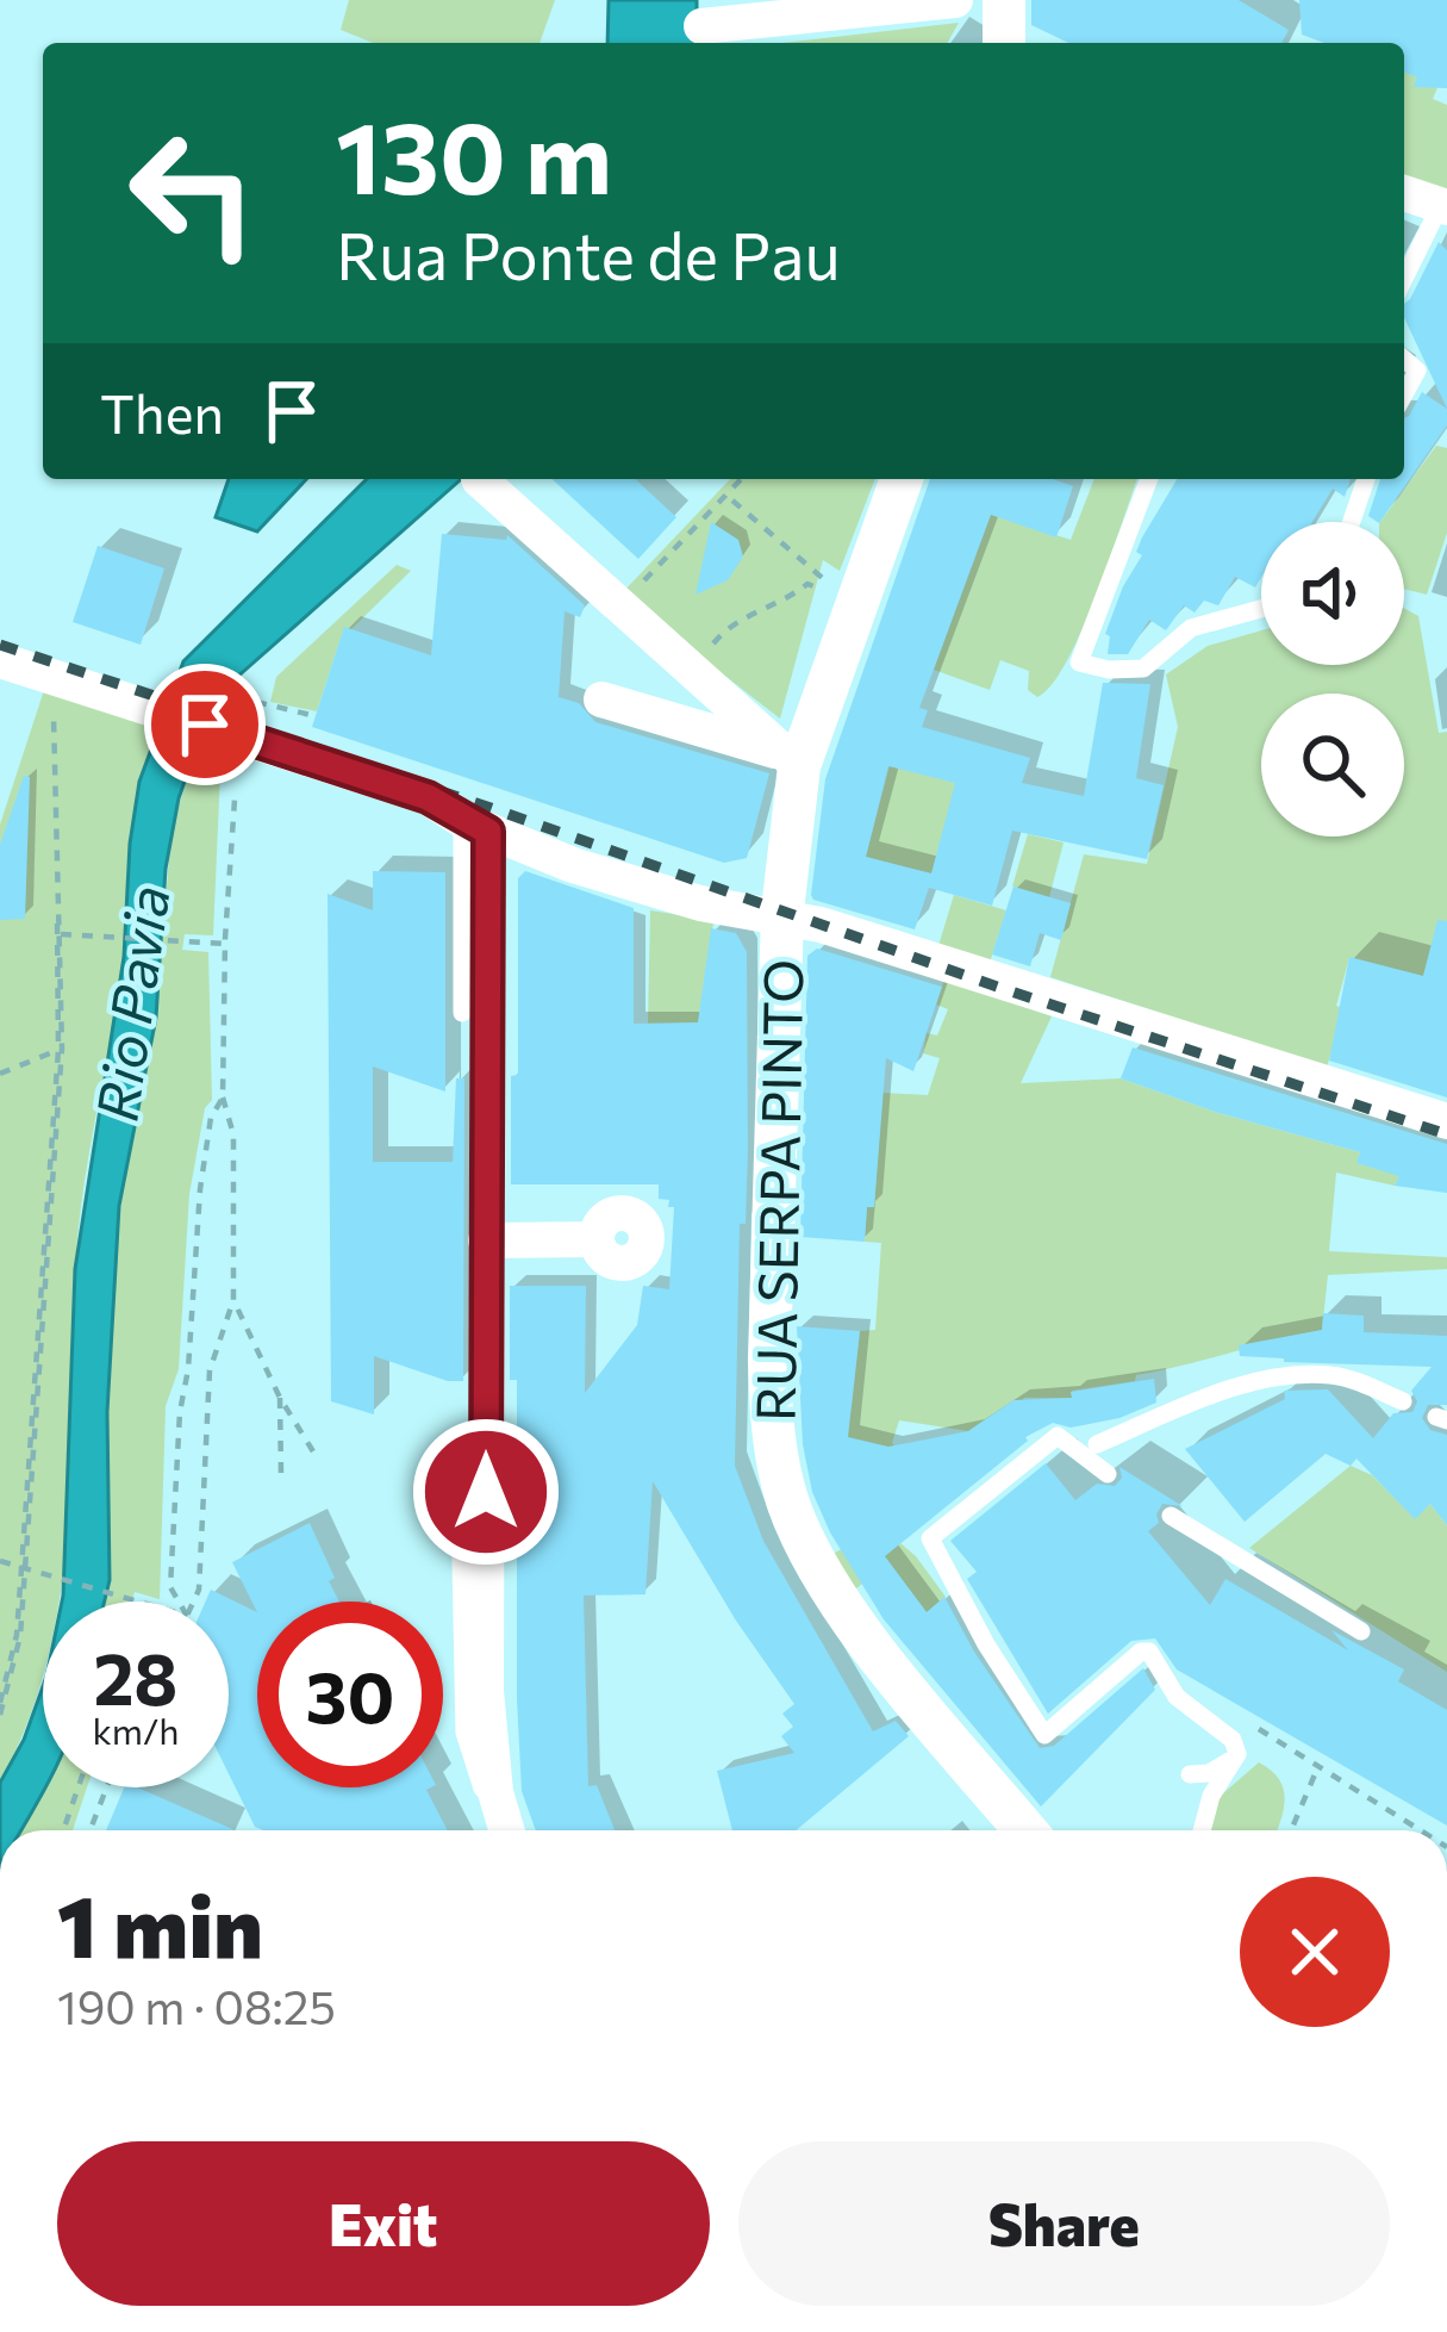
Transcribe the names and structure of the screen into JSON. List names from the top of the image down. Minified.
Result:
{"streets":{"street":["RUA SERPA PINTO"]},"water":["Rio Pavia"],"page":{"turn":["130 m","Rua Ponte de Pau"],"then":"Then","speed":"28 km/h","limit":"30","heading":["1 min","190 m · 08:25"],"buttons":["Exit","Share"]}}
